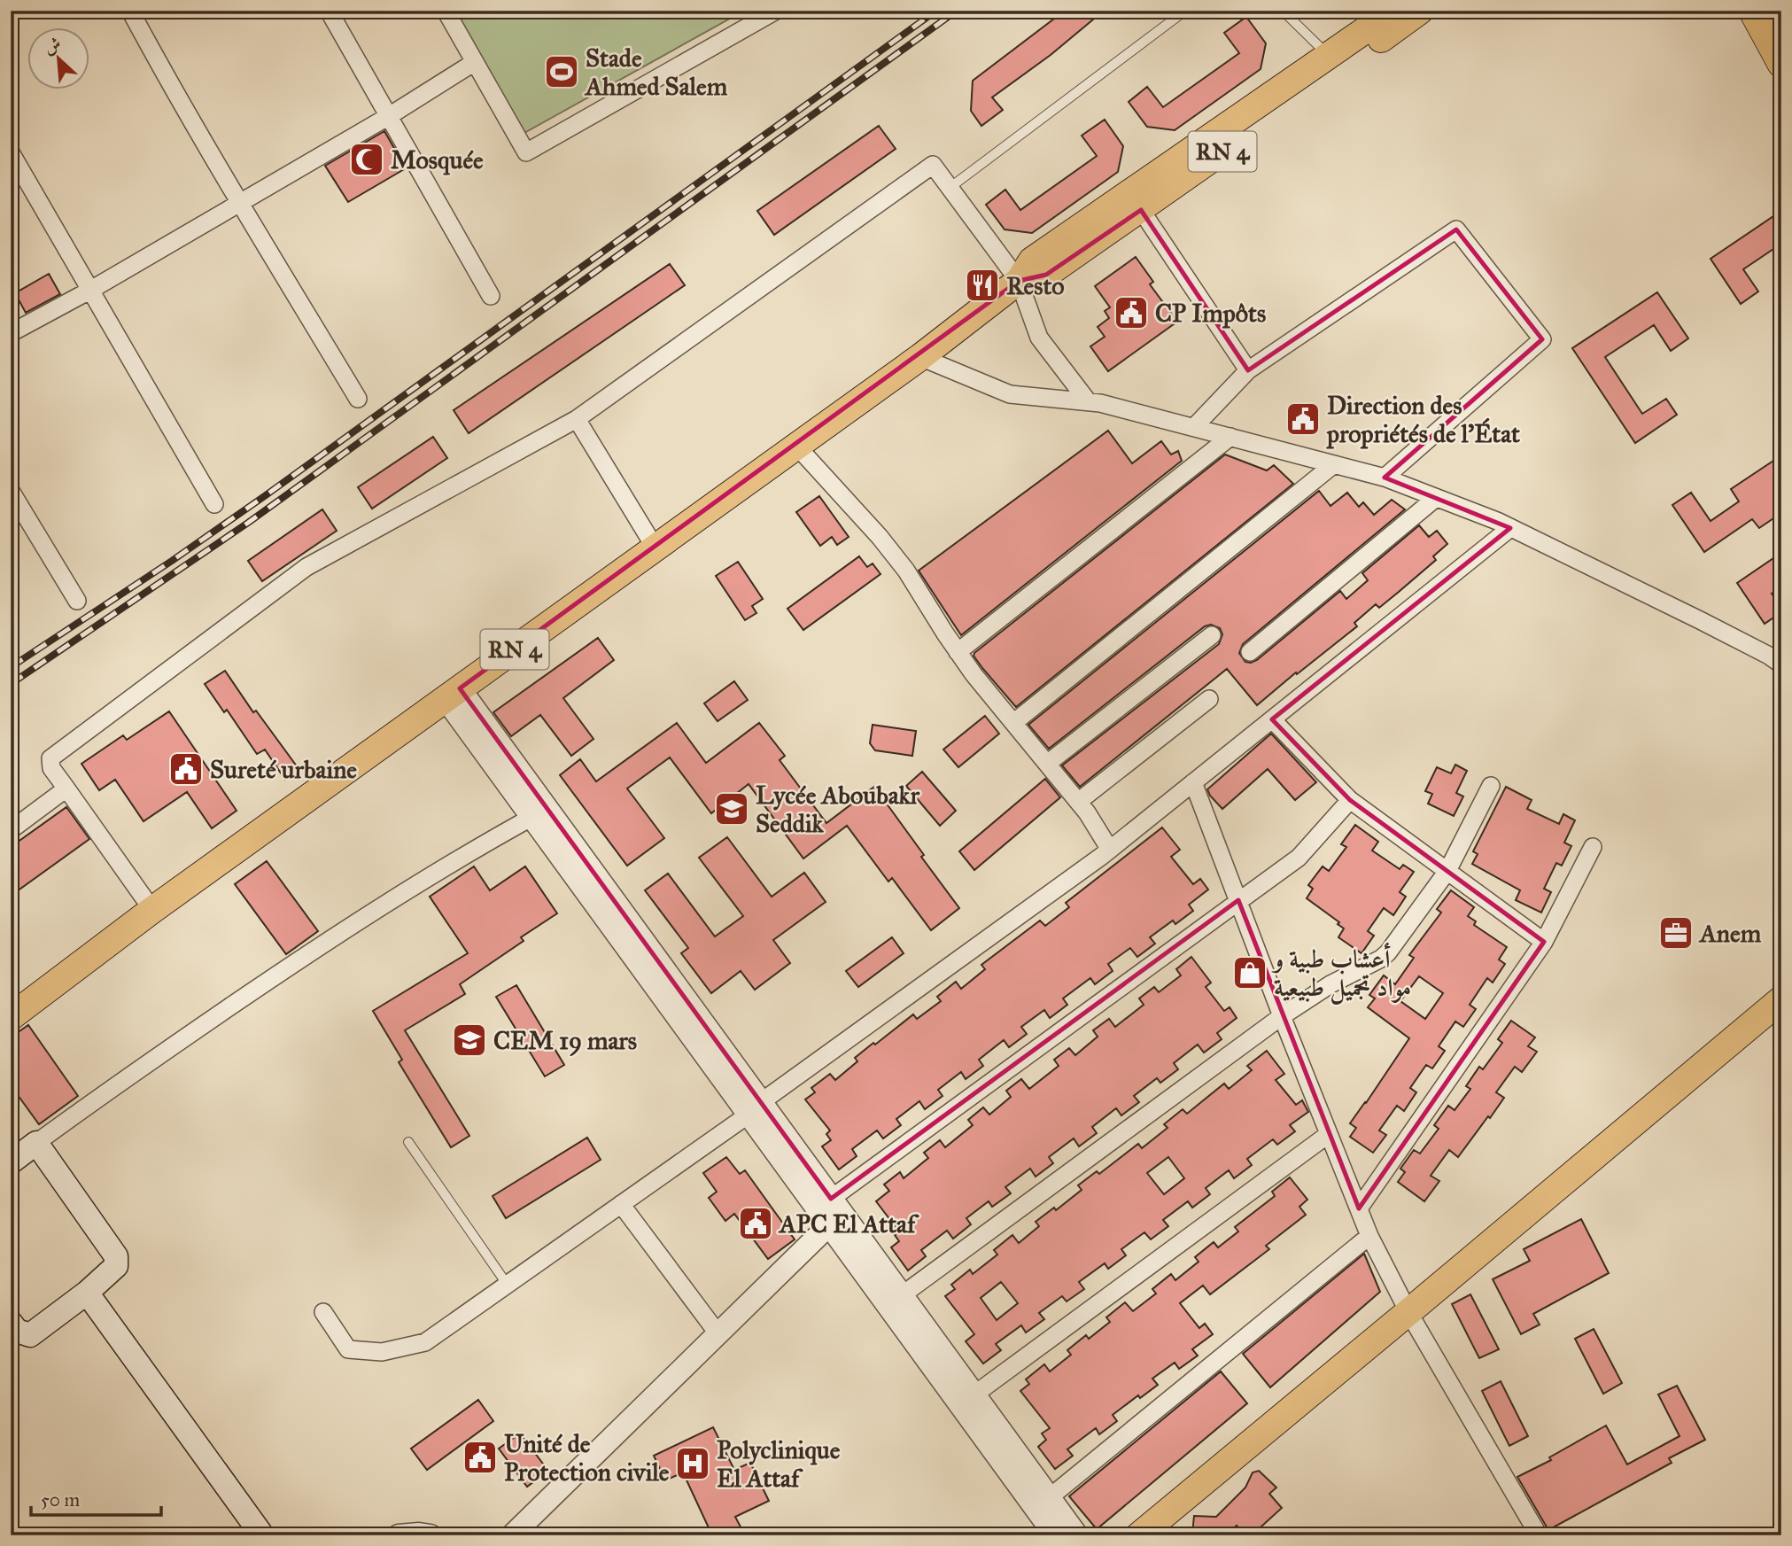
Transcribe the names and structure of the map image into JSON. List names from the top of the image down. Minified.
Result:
{"streets":{"main road":["RN 4"]},"places":{"sports":["Stade Ahmed Salem"],"mosque":["Mosquée"],"restaurant":["Resto"],"public building":["CP Impôts","Direction des propriétés de l'État","Sureté urbaine","APC El Attaf","Unité de Protection civile"],"school or university":["Lycée Aboubakr Seddik","CEM 19 mars"],"office":["Anem"],"shop":["أعشاب طبية و مواد تجميل طبيعية"],"hospital":["Polyclinique El Attaf"]},"scale_bar":"50 m","north":"top left"}
